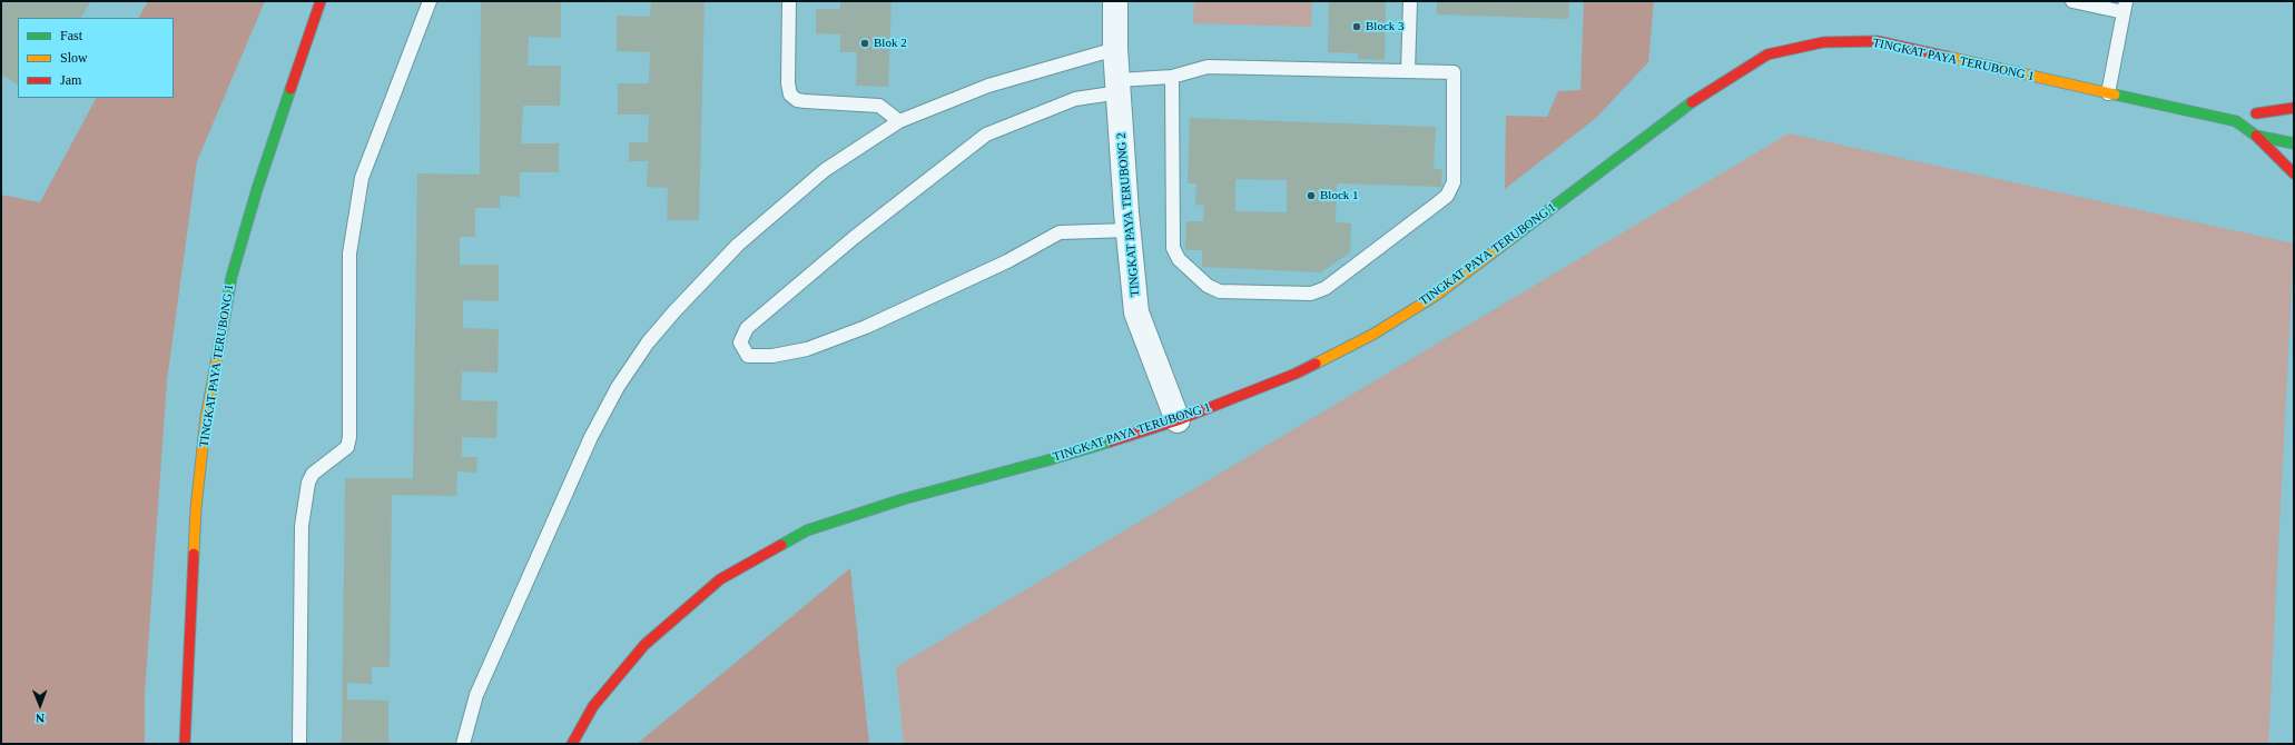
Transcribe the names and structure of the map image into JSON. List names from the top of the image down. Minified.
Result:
{"streets":{"street":["TINGKAT PAYA TERUBONG 1","TINGKAT PAYA TERUBONG 2"]},"crossings":[["TINGKAT PAYA TERUBONG 1","TINGKAT PAYA TERUBONG 2"]],"places":["Block 3","Blok 2","Block 1"],"legend":["Fast","Slow","Jam"],"north":"bottom"}
